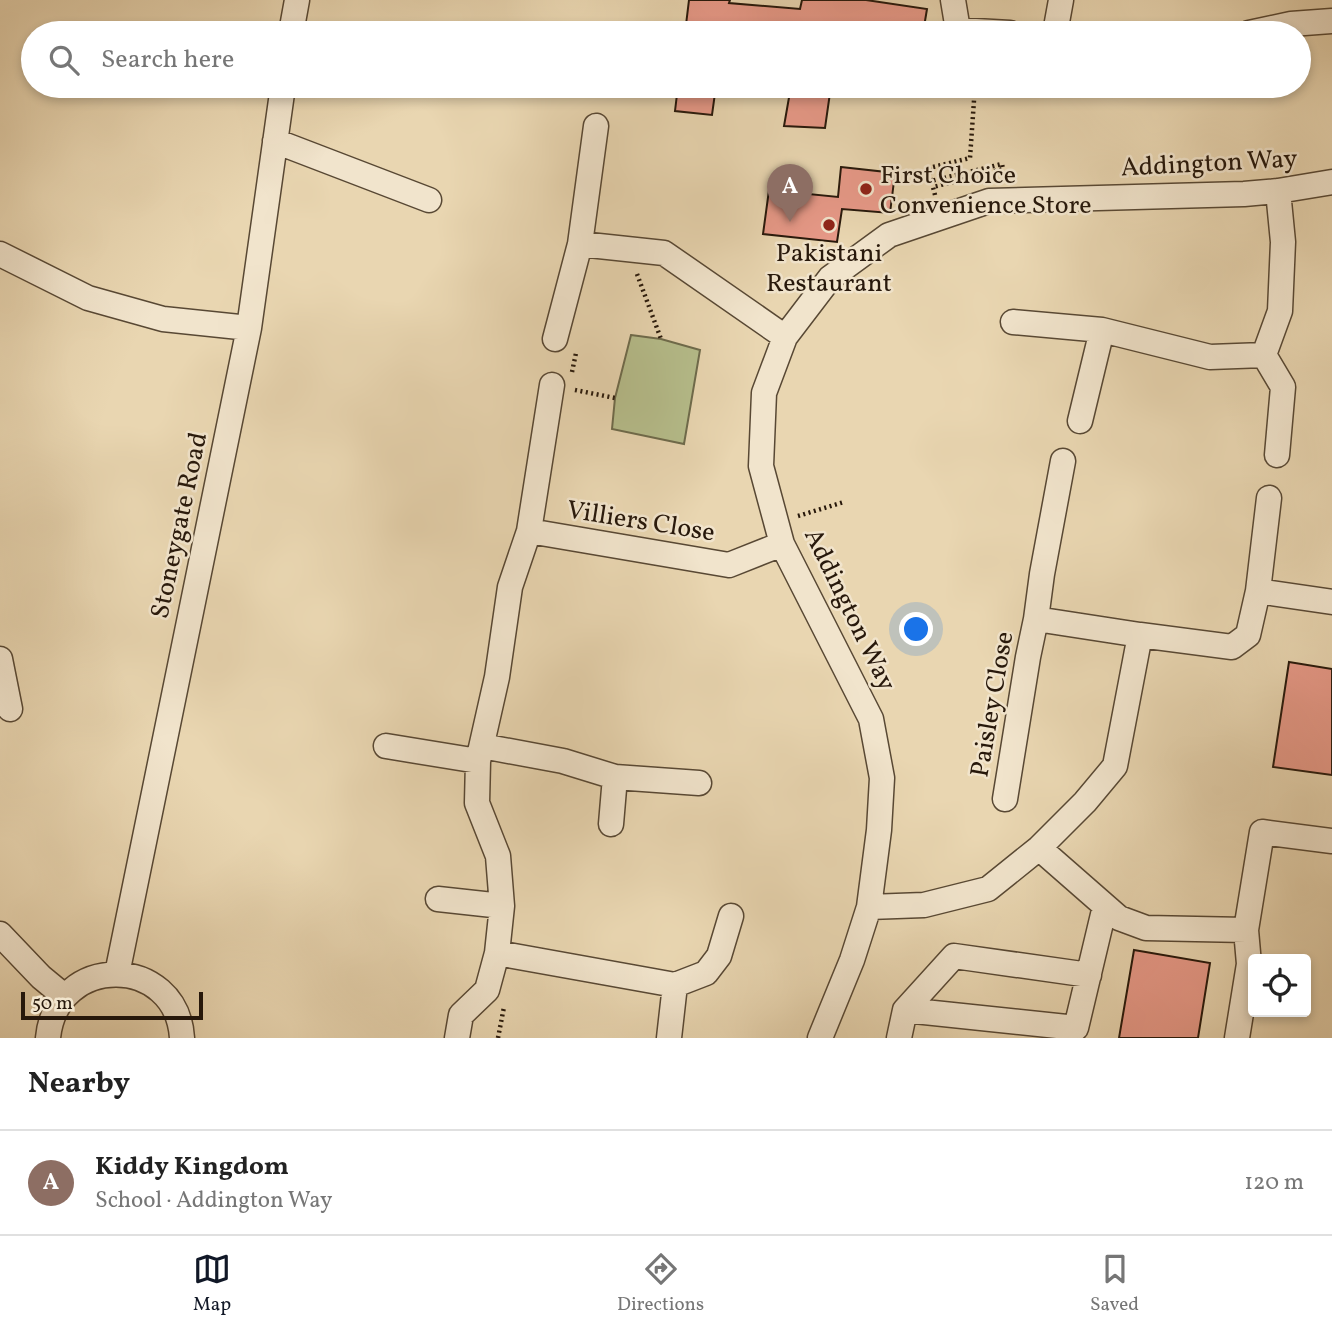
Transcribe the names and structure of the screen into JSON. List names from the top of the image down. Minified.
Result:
{"streets":{"street":["Addington Way","Villiers Close","Stoneygate Road","Paisley Close"]},"crossings":[["Addington Way","Villiers Close"]],"places":["First Choice Convenience Store","Pakistani Restaurant"],"scale_bar":"50 m","page":{"search":"Search here","pins":"A","scale":"50 m","heading":"Nearby","list":[{"mark":"A","name":"Kiddy Kingdom","note":"School · Addington Way","value":"120 m"}],"nav":["Map","Directions","Saved"]}}
